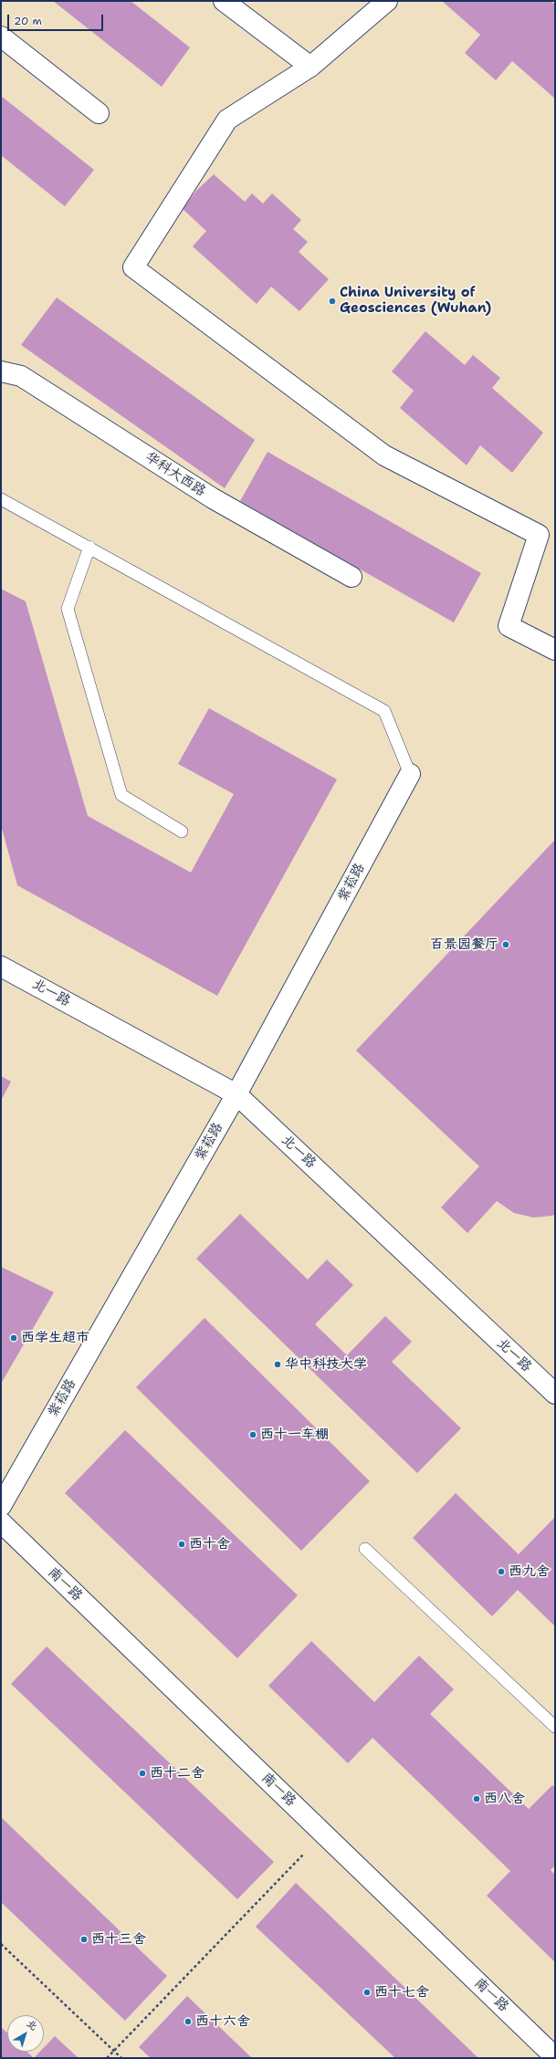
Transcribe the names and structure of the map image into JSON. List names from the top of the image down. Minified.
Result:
{"streets":{"street":["华科大西路","紫菘路","北一路","南一路"]},"crossings":[["紫菘路","北一路"]],"places":["China University of Geosciences (Wuhan)","百景园餐厅","西学生超市","华中科技大学","西十一车棚","西十舍","西九舍","西十二舍","西八舍","西十三舍","西十七舍","西十六舍"],"scale_bar":"20 m","north":"top right"}
